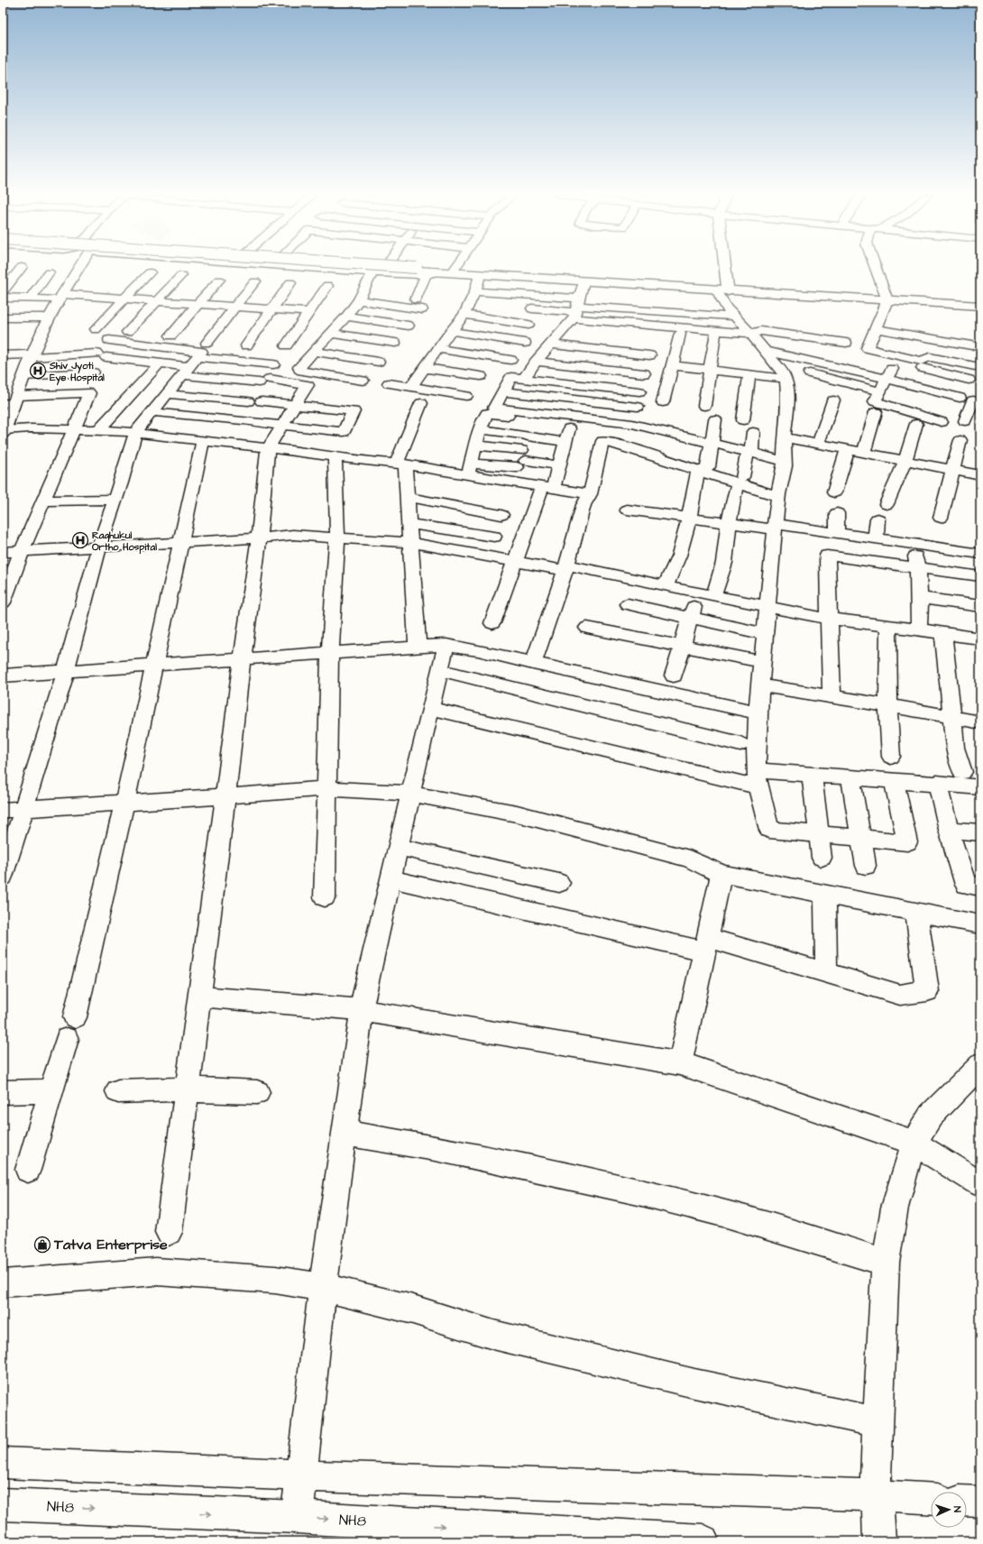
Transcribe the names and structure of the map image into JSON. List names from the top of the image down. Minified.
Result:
{"streets":{"main road":["NH8"]},"one_way":["NH8"],"places":{"hospital":["Shiv Jyoti Eye Hospital","Raghukul Ortho Hospital"],"shop":["Tatva Enterprise"]},"north":"right"}
